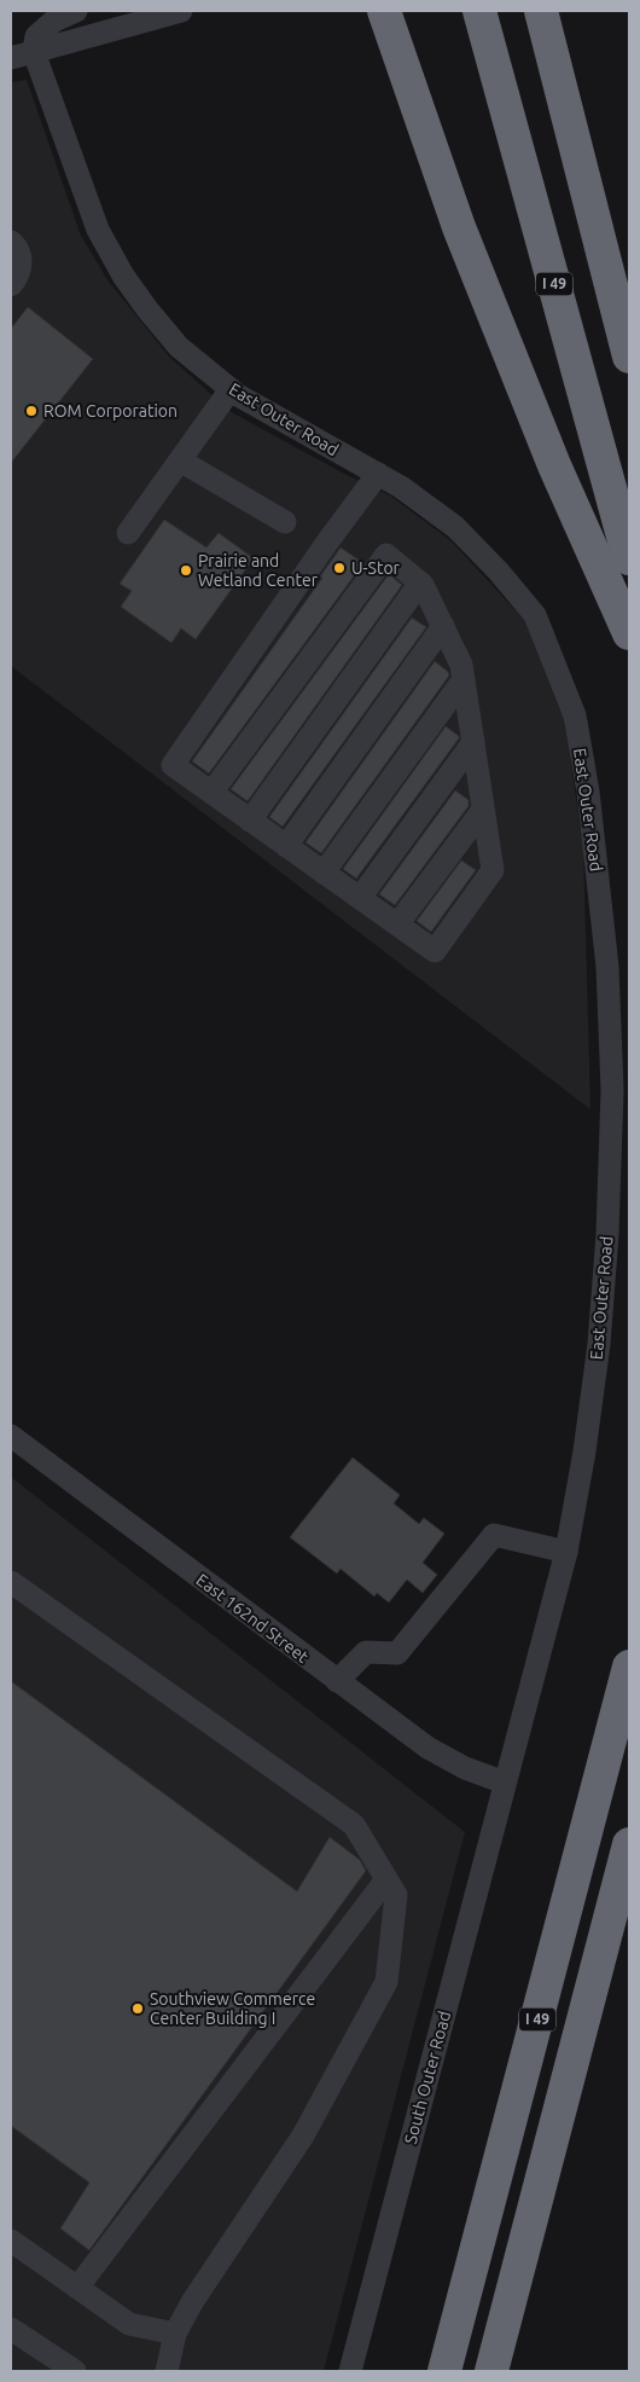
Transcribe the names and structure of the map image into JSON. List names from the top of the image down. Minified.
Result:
{"streets":{"highway":["I 49"],"street":["East Outer Road","East 162nd Street","South Outer Road"]},"crossings":[["East Outer Road","East 162nd Street"],["East Outer Road","South Outer Road"],["East 162nd Street","South Outer Road"]],"places":["ROM Corporation","U-Stor","Prairie and Wetland Center","Southview Commerce Center Building I"]}
